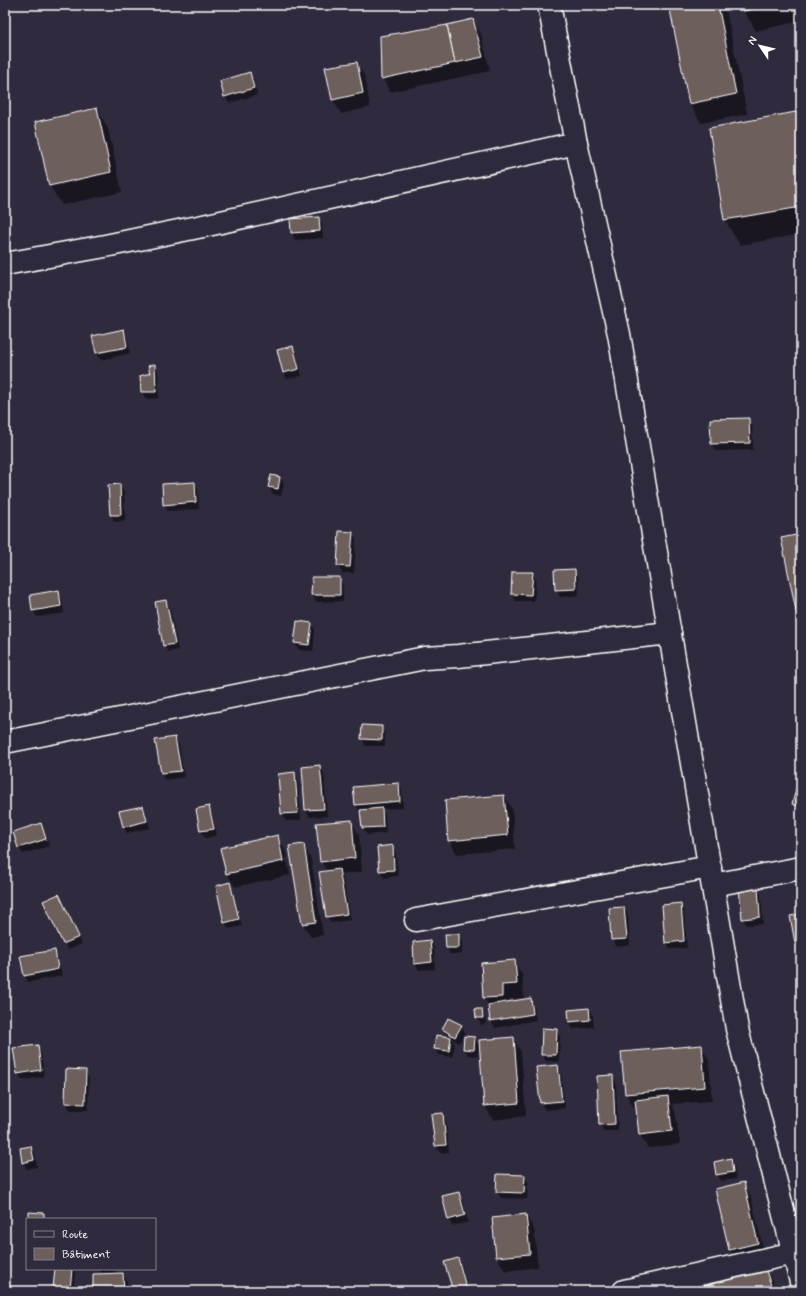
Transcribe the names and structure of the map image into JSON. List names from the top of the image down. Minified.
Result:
{"legend":["Route","Bâtiment"],"north":"top left"}
